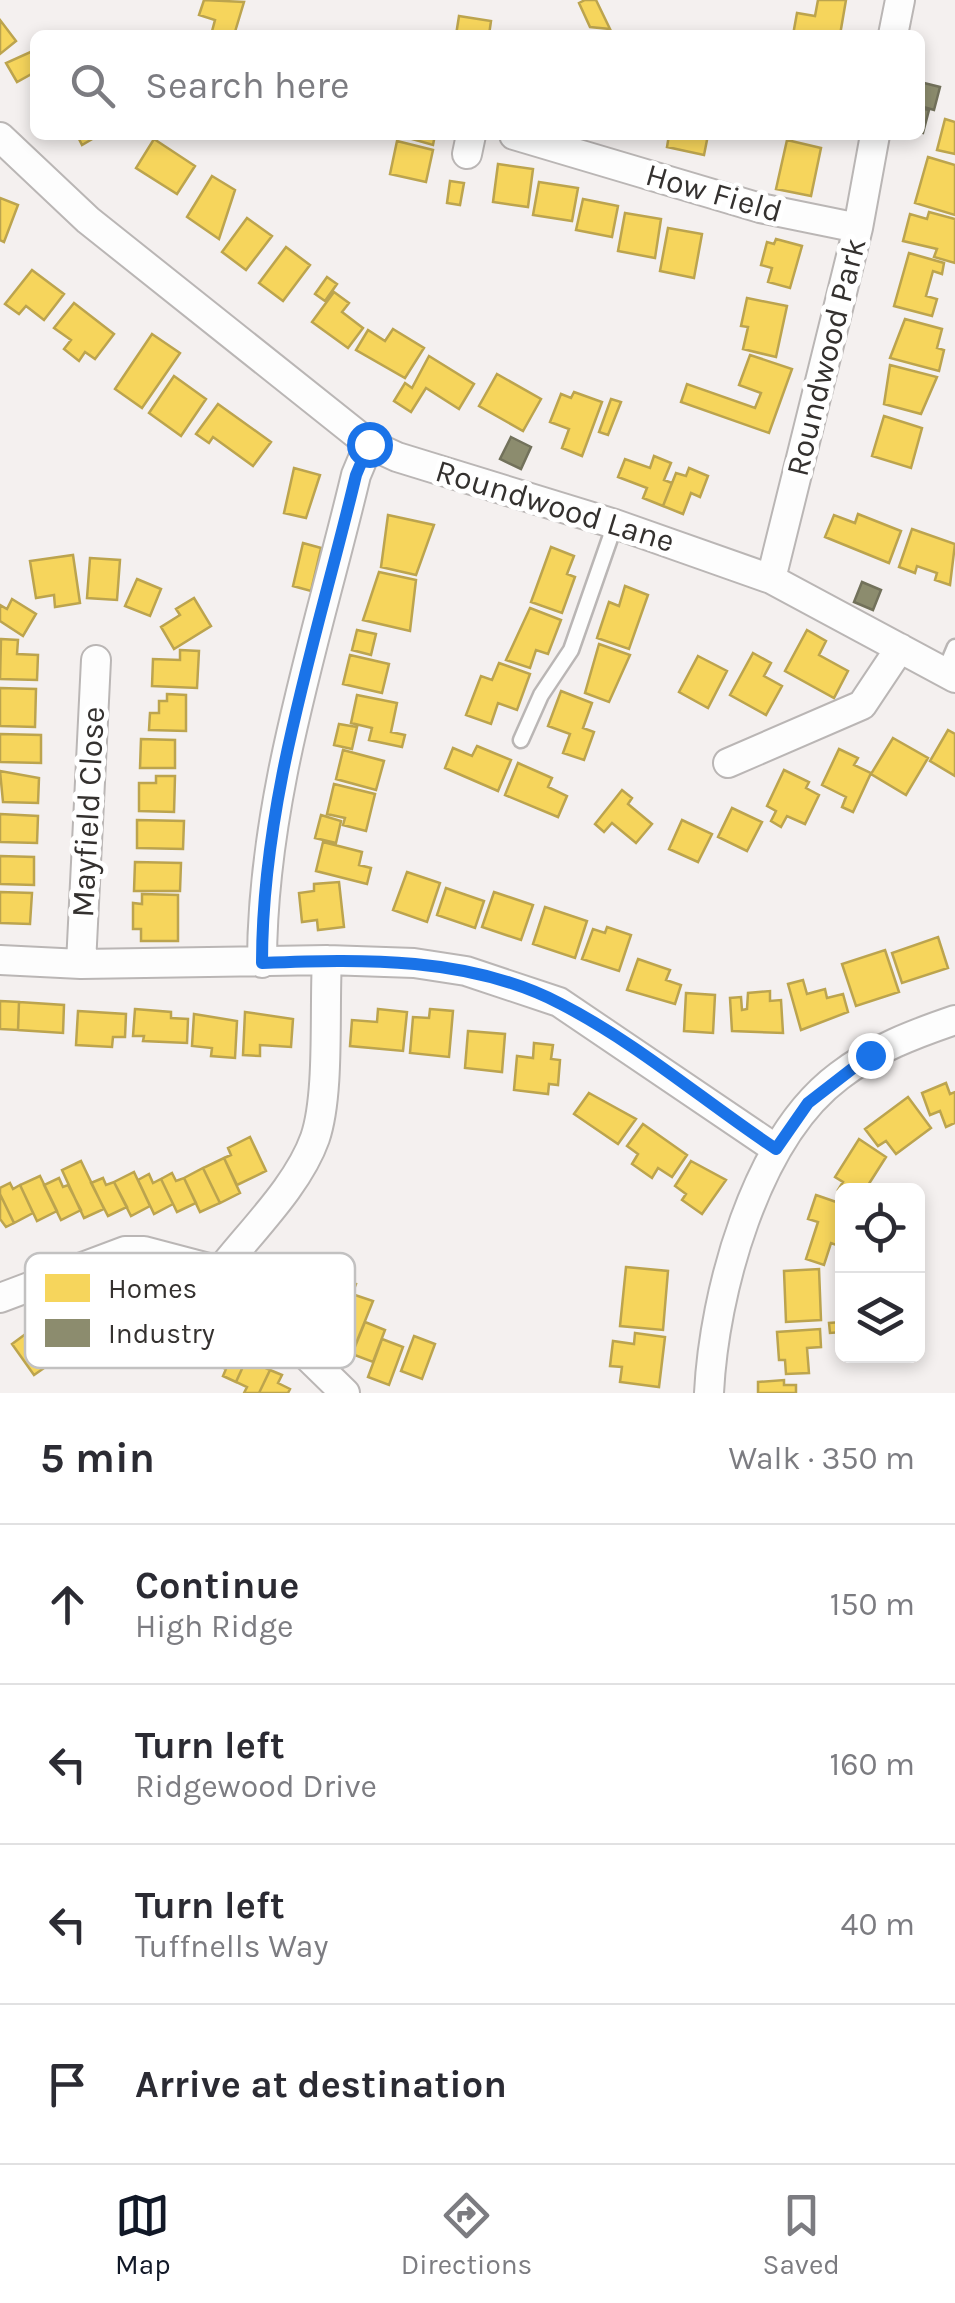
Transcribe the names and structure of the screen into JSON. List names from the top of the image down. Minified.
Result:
{"streets":{"street":["How Field","Roundwood Park","Roundwood Lane","Mayfield Close"]},"crossings":[["How Field","Roundwood Park"],["Roundwood Park","Roundwood Lane"]],"legend":["Homes","Industry"],"page":{"search":"Search here","heading":["5 min","Walk · 350 m"],"list":[["Continue","High Ridge","150 m"],["Turn left","Ridgewood Drive","160 m"],["Turn left","Tuffnells Way","40 m"],"Arrive at destination"],"nav":["Map","Directions","Saved"]}}
